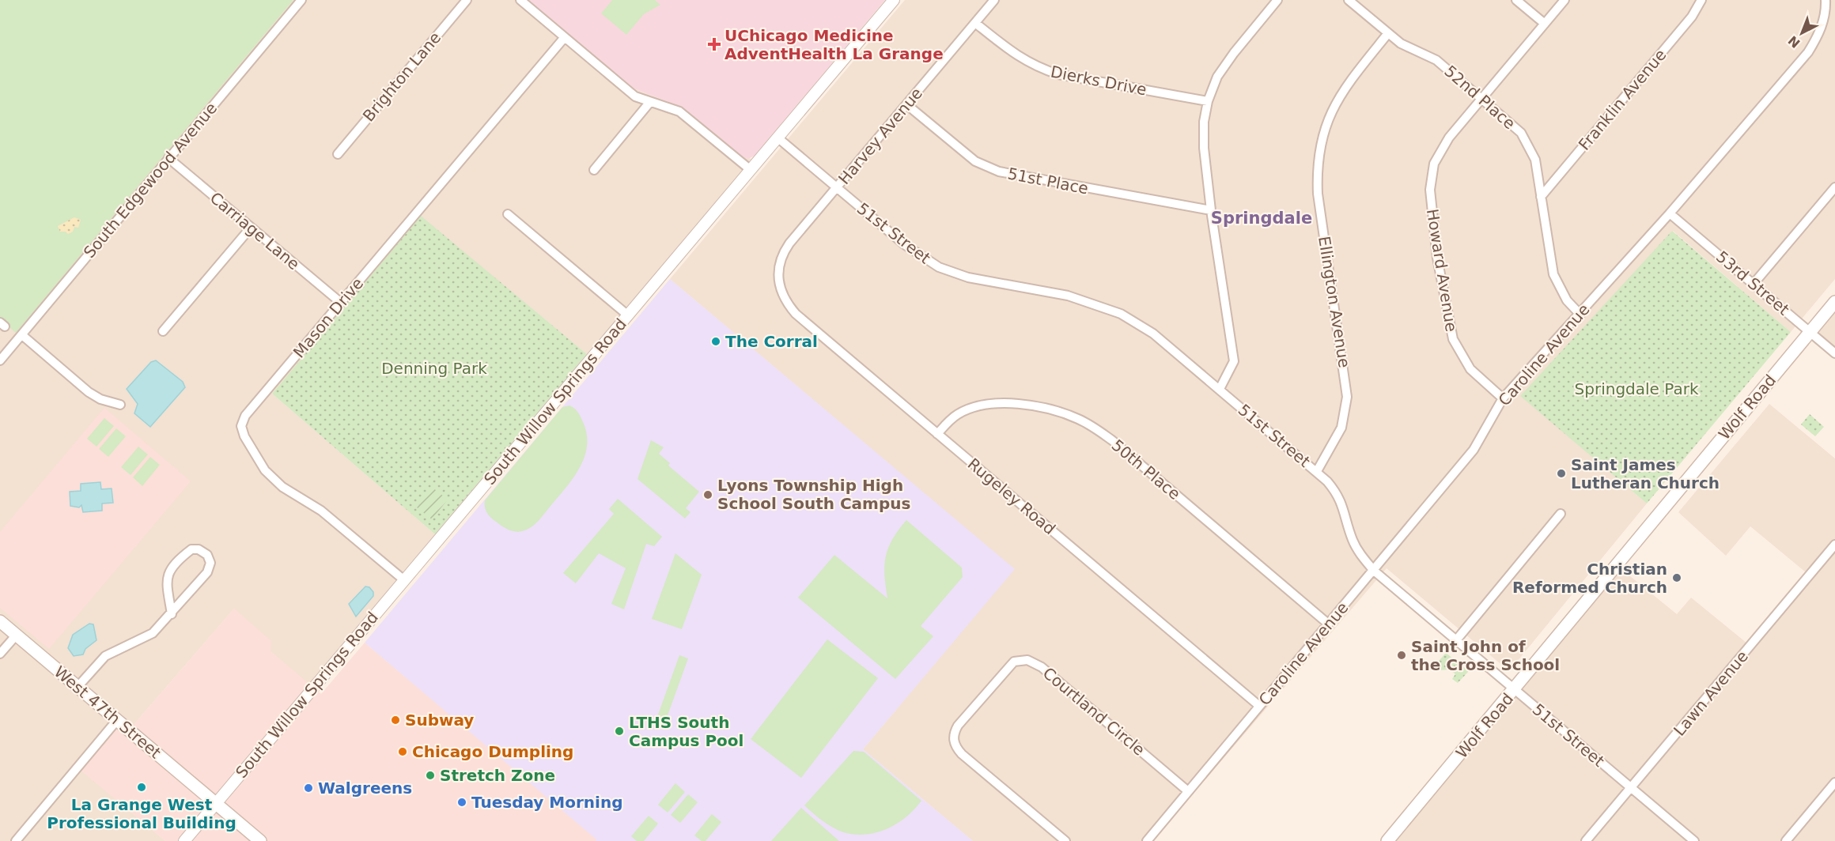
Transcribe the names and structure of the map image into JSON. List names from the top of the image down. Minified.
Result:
{"streets":{"main road":["Wolf Road","West 47th Street"],"street":["Brighton Lane","Dierks Drive","52nd Place","Franklin Avenue","Harvey Avenue","South Edgewood Avenue","51st Place","Carriage Lane","51st Street","Howard Avenue","53rd Street","Ellington Avenue","Mason Drive","Caroline Avenue","South Willow Springs Road","50th Place","Rugeley Road","Lawn Avenue","Courtland Circle"]},"crossings":[["Dierks Drive","Harvey Avenue"],["52nd Place","Franklin Avenue"],["52nd Place","Howard Avenue"],["52nd Place","Ellington Avenue"],["52nd Place","Caroline Avenue"],["Harvey Avenue","51st Place"],["Harvey Avenue","51st Street"],["Harvey Avenue","Rugeley Road"],["South Edgewood Avenue","Carriage Lane"],["Carriage Lane","Mason Drive"],["51st Street","Ellington Avenue"],["51st Street","Caroline Avenue"],["51st Street","South Willow Springs Road"],["51st Street","Wolf Road"],["51st Street","Lawn Avenue"],["Howard Avenue","Caroline Avenue"],["53rd Street","Caroline Avenue"],["53rd Street","Wolf Road"],["Mason Drive","South Willow Springs Road"],["Caroline Avenue","50th Place"],["Caroline Avenue","Rugeley Road"],["Caroline Avenue","Courtland Circle"],["South Willow Springs Road","West 47th Street"],["50th Place","Rugeley Road"]],"districts":["Springdale"],"parks":["Denning Park","Springdale Park"],"places":{"health":["UChicago Medicine AdventHealth La Grange"],"other":["The Corral","Saint James Lutheran Church","Lyons Township High School South Campus","Christian Reformed Church","Saint John of the Cross School","Subway","LTHS South Campus Pool","Chicago Dumpling","Stretch Zone","La Grange West Professional Building","Walgreens","Tuesday Morning"]},"north":"bottom left"}
